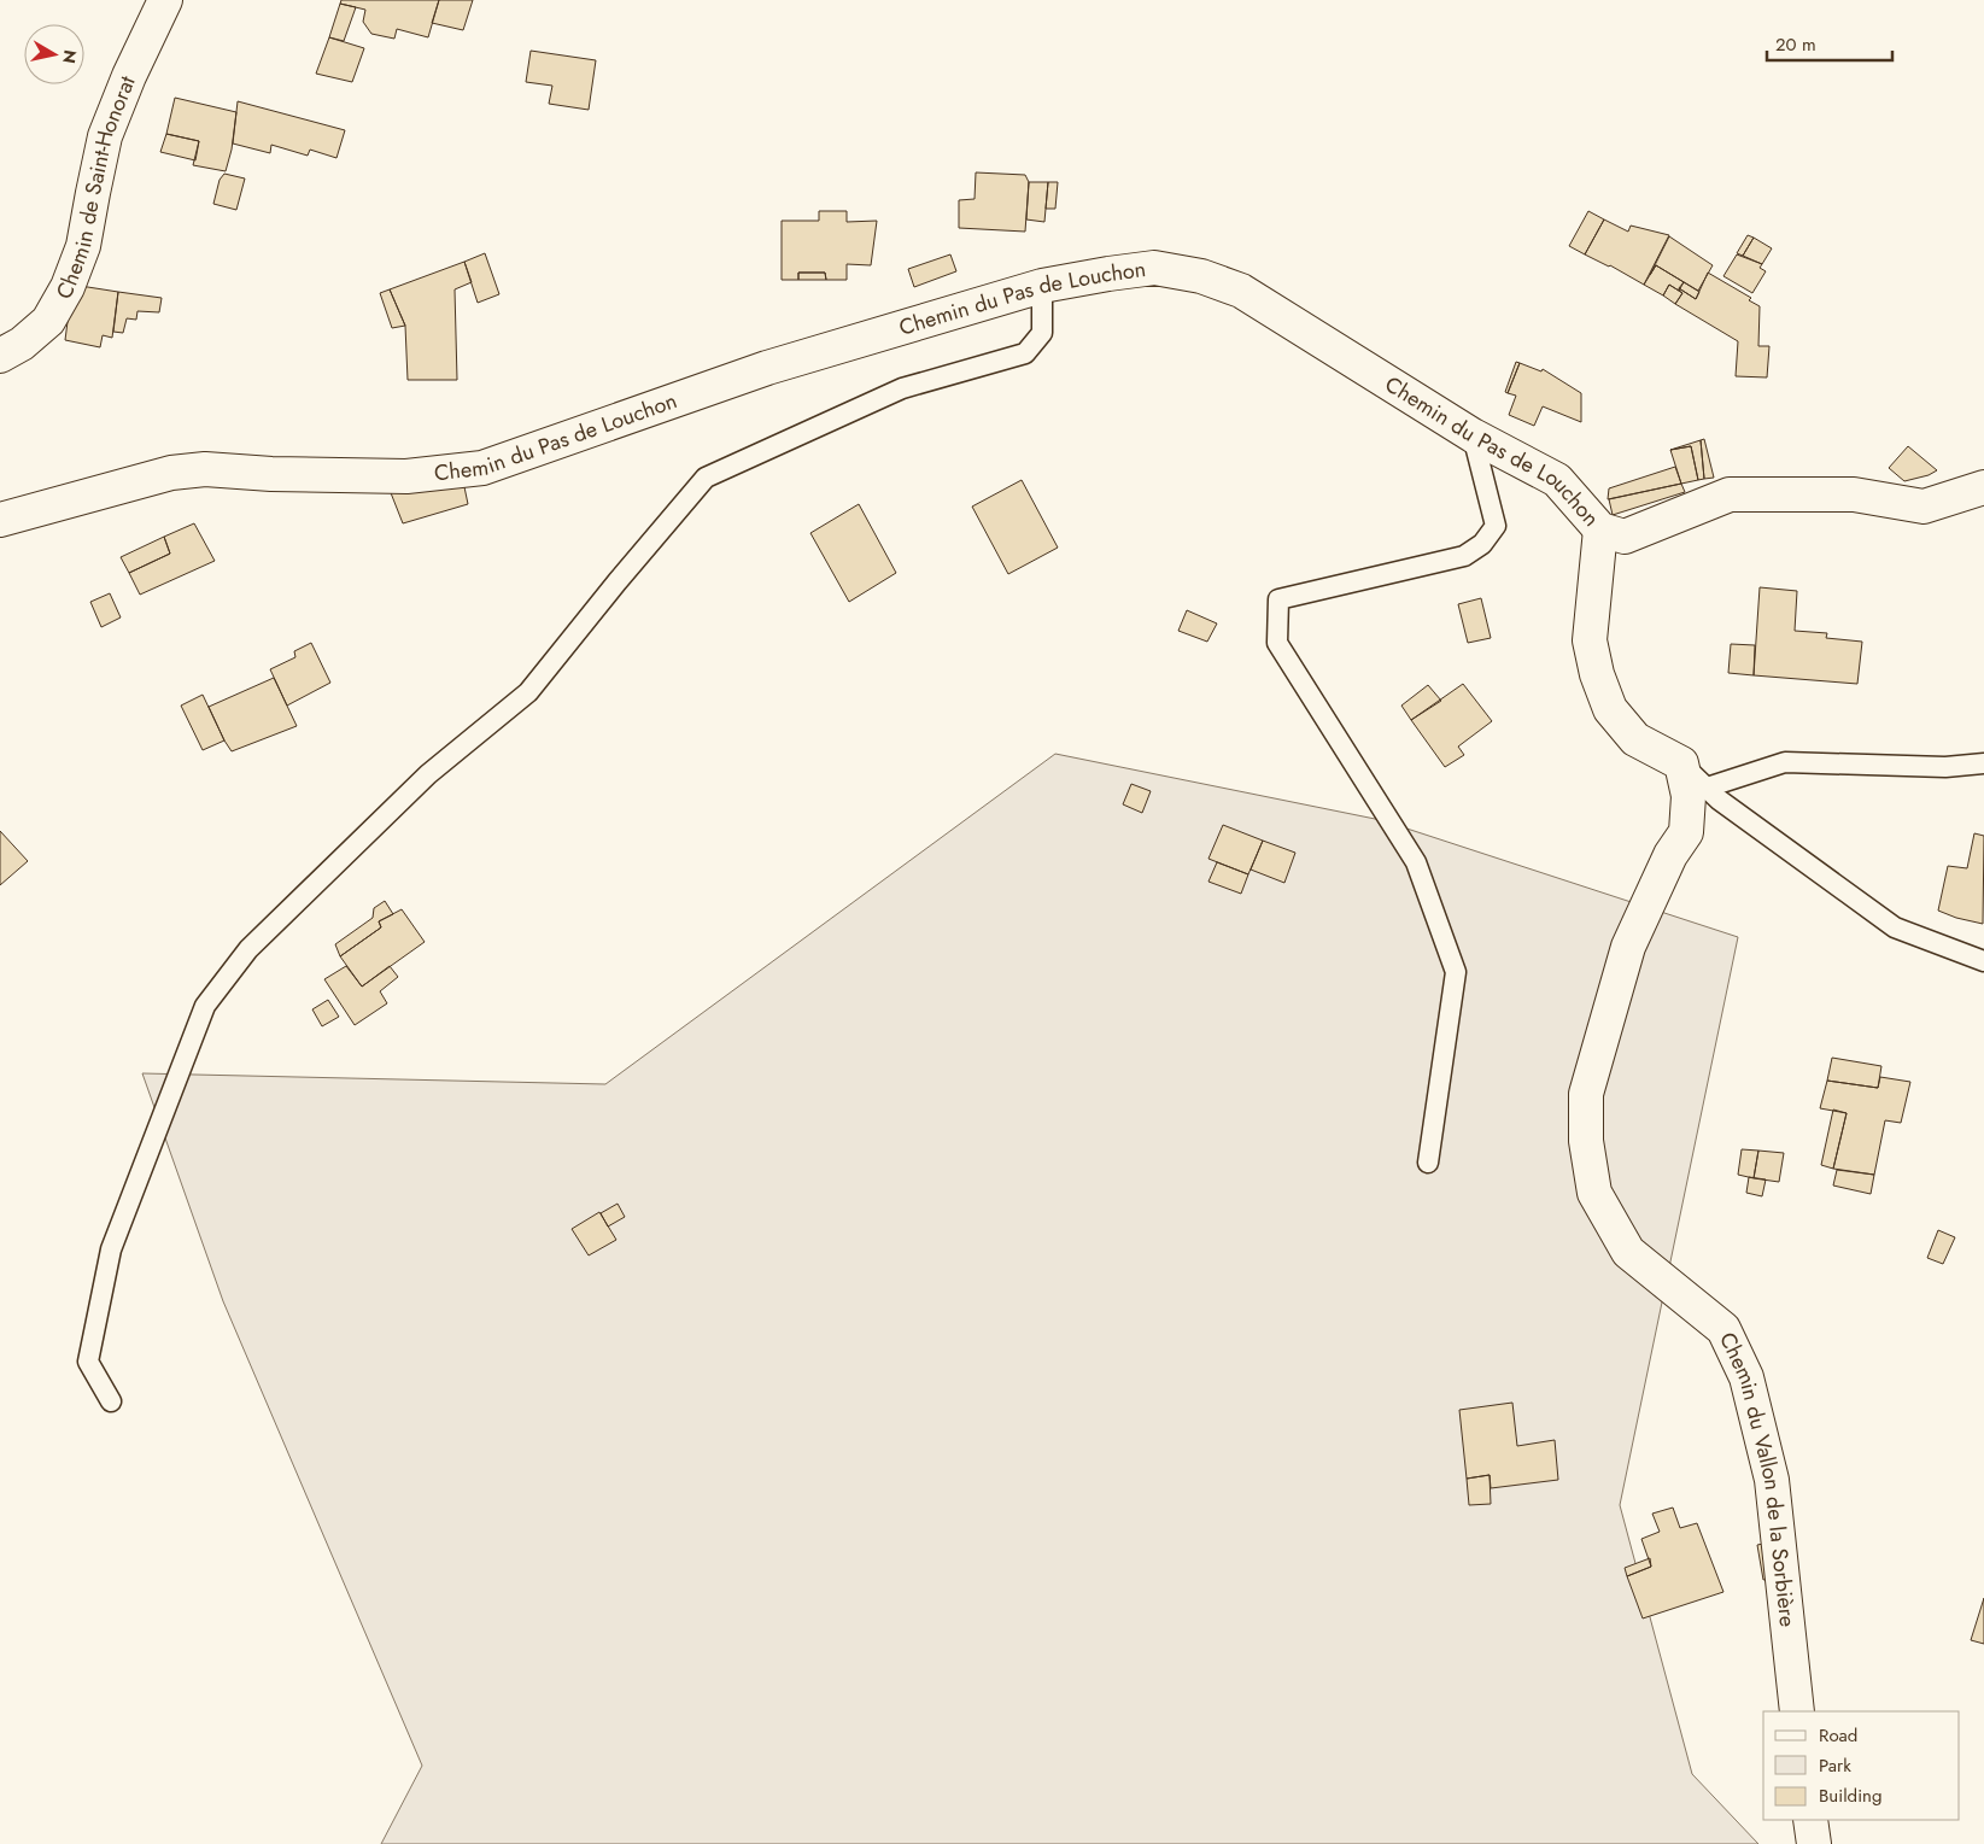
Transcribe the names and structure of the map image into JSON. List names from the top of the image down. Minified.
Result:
{"streets":{"street":["Chemin de Saint-Honorat","Chemin du Pas de Louchon","Chemin du Vallon de la Sorbière"]},"legend":["Road","Park","Building"],"scale_bar":"20 m","north":"right"}
